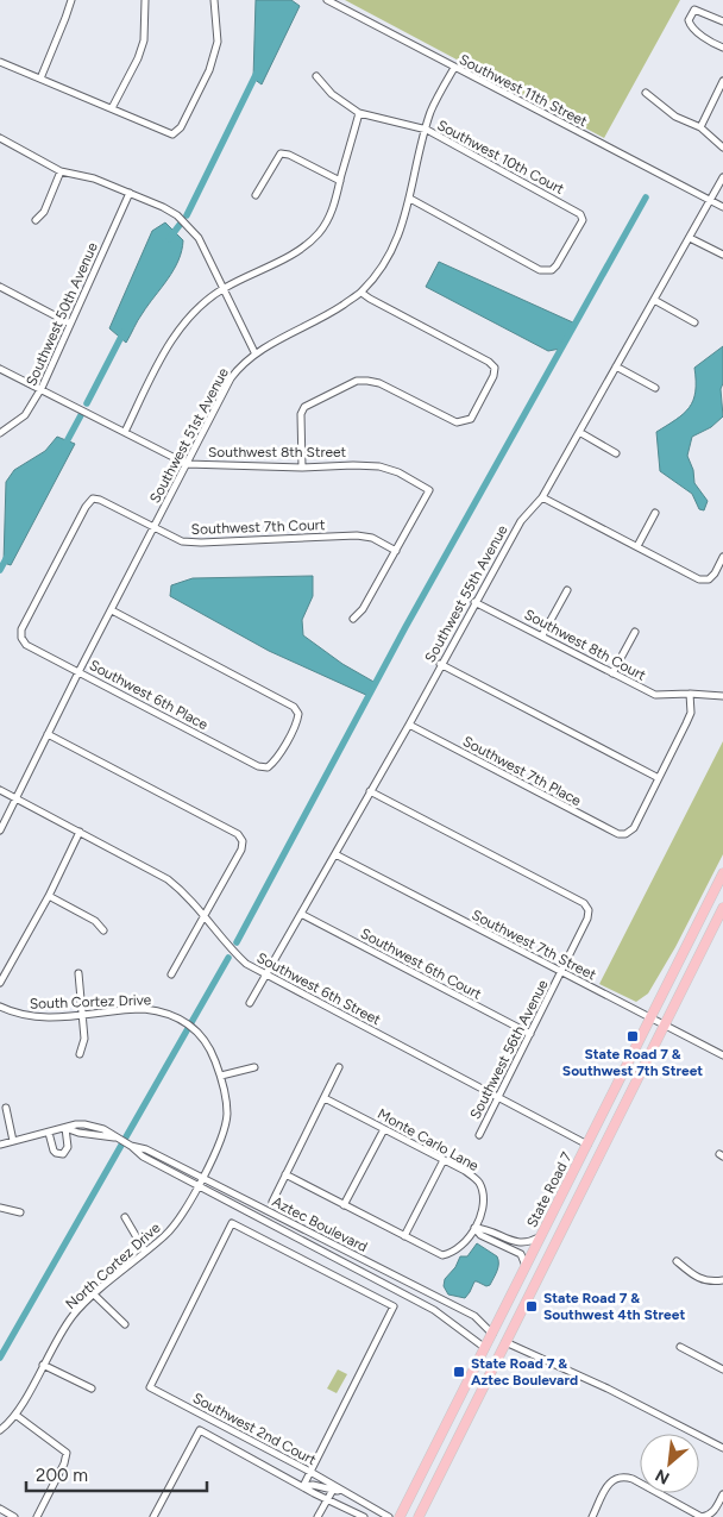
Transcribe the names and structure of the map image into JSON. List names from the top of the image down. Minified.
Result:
{"streets":{"main road":["State Road 7"],"street":["Southwest 11th Street","Southwest 10th Court","Southwest 50th Avenue","Southwest 51st Avenue","Southwest 8th Street","Southwest 7th Court","Southwest 55th Avenue","Southwest 8th Court","Southwest 6th Place","Southwest 7th Place","Southwest 7th Street","Southwest 6th Court","Southwest 6th Street","South Cortez Drive","Southwest 56th Avenue","Monte Carlo Lane","Aztec Boulevard","North Cortez Drive","Southwest 2nd Court"]},"crossings":[["Southwest 11th Street","Southwest 51st Avenue"],["Southwest 11th Street","Southwest 55th Avenue"],["Southwest 10th Court","Southwest 51st Avenue"],["Southwest 50th Avenue","Southwest 8th Street"],["Southwest 51st Avenue","Southwest 8th Street"],["Southwest 51st Avenue","Southwest 7th Court"],["Southwest 51st Avenue","Southwest 6th Place"],["Southwest 51st Avenue","Southwest 6th Street"],["Southwest 8th Street","Southwest 7th Court"],["Southwest 7th Court","Southwest 6th Place"],["Southwest 55th Avenue","Southwest 8th Court"],["Southwest 55th Avenue","Southwest 7th Place"],["Southwest 55th Avenue","Southwest 7th Street"],["Southwest 55th Avenue","Southwest 6th Court"],["Southwest 55th Avenue","Southwest 6th Street"],["Southwest 55th Avenue","Southwest 56th Avenue"],["Southwest 7th Street","Southwest 56th Avenue"],["Southwest 7th Street","State Road 7"],["Southwest 6th Court","Southwest 56th Avenue"],["Southwest 6th Street","Southwest 56th Avenue"],["Southwest 6th Street","State Road 7"],["South Cortez Drive","Aztec Boulevard"],["South Cortez Drive","North Cortez Drive"],["State Road 7","Aztec Boulevard"],["Aztec Boulevard","North Cortez Drive"]],"places":{"transit":["State Road 7 & Southwest 7th Street","State Road 7 & Southwest 4th Street","State Road 7 & Aztec Boulevard"]},"scale_bar":"200 m","north":"bottom left"}
